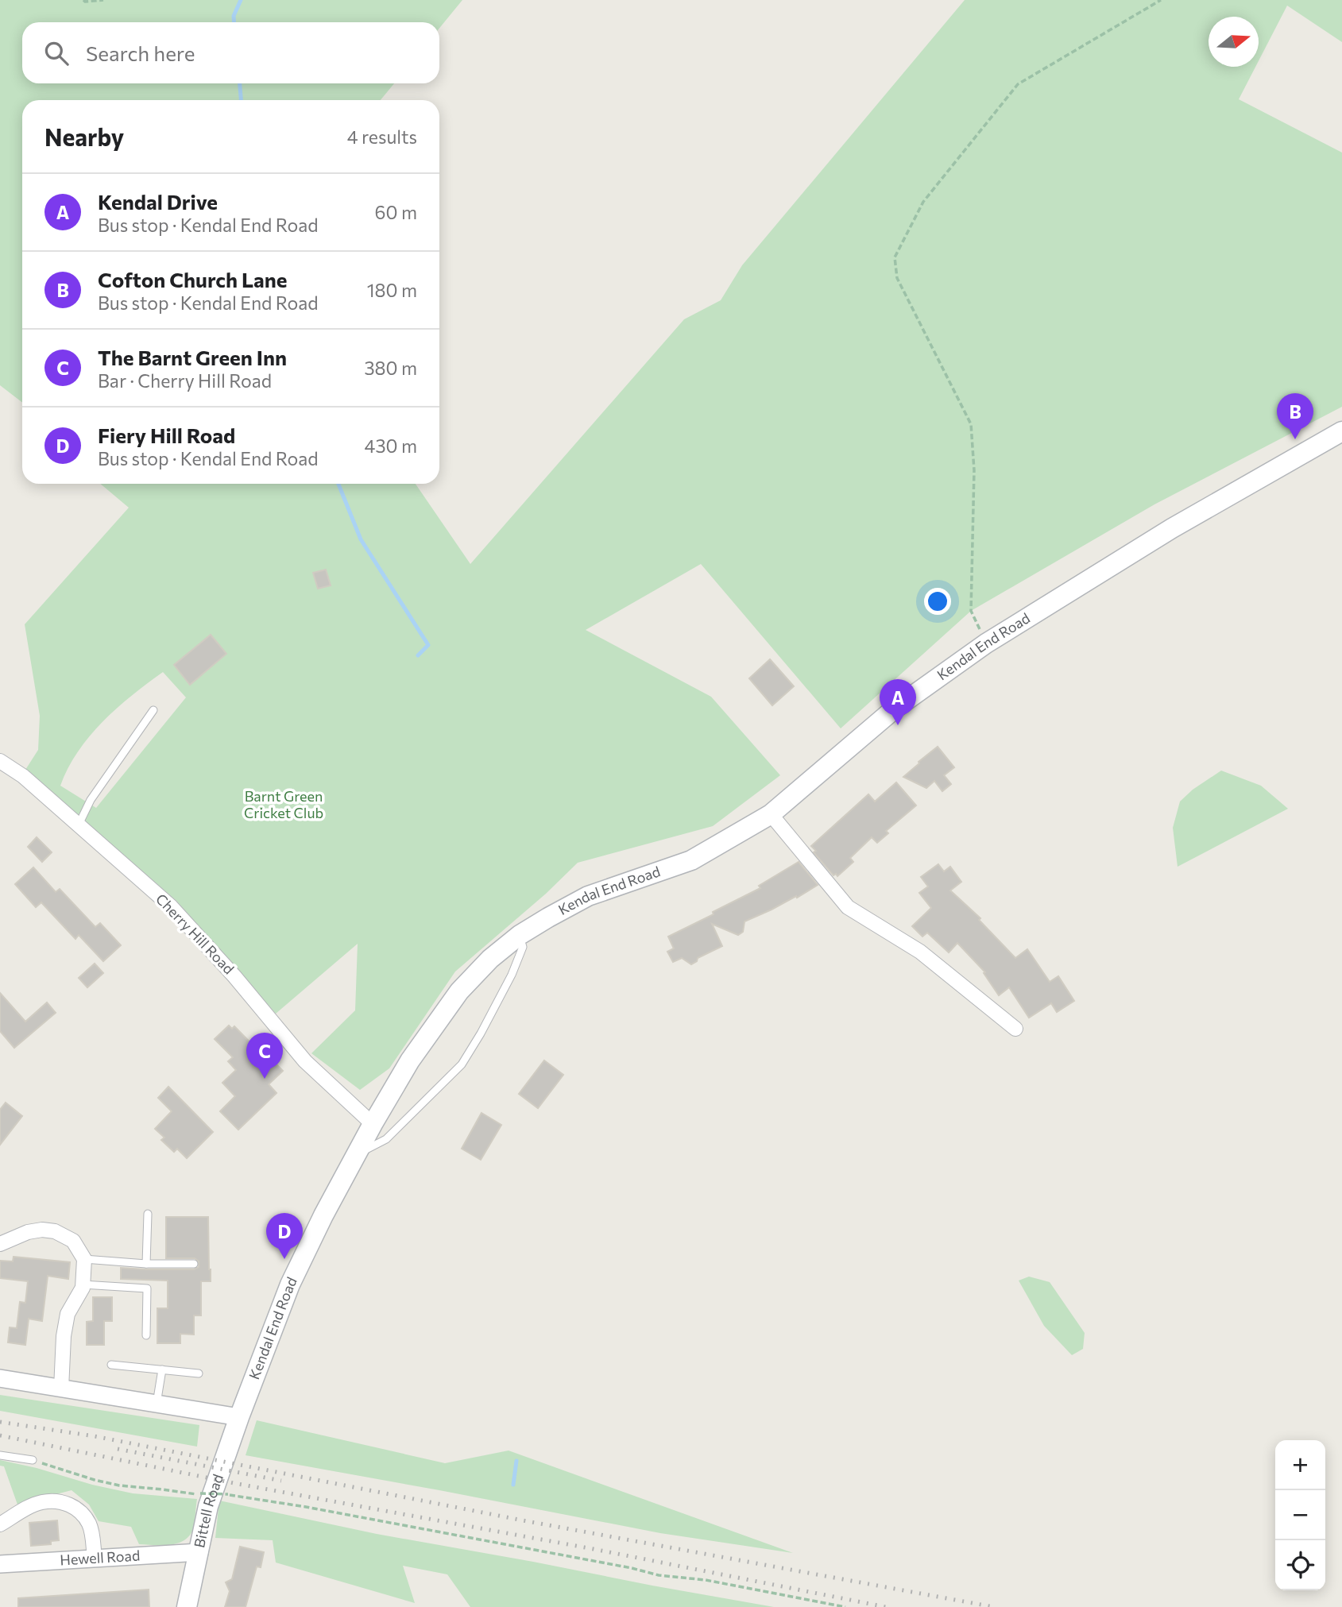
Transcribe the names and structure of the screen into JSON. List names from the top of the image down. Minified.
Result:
{"streets":{"main road":["Kendal End Road","Bittell Road"],"street":["Cherry Hill Road","Hewell Road"]},"crossings":[["Kendal End Road","Cherry Hill Road"],["Kendal End Road","Bittell Road"],["Bittell Road","Hewell Road"]],"parks":["Barnt Green Cricket Club"],"north":"right","page":{"search":"Search here","heading":["Nearby","4 results"],"list":[{"mark":"A","name":"Kendal Drive","note":"Bus stop · Kendal End Road","value":"60 m"},{"mark":"B","name":"Cofton Church Lane","note":"Bus stop · Kendal End Road","value":"180 m"},{"mark":"C","name":"The Barnt Green Inn","note":"Bar · Cherry Hill Road","value":"380 m"},{"mark":"D","name":"Fiery Hill Road","note":"Bus stop · Kendal End Road","value":"430 m"}],"pins":["B","A","C","D"],"map_buttons":["+","−"]}}
